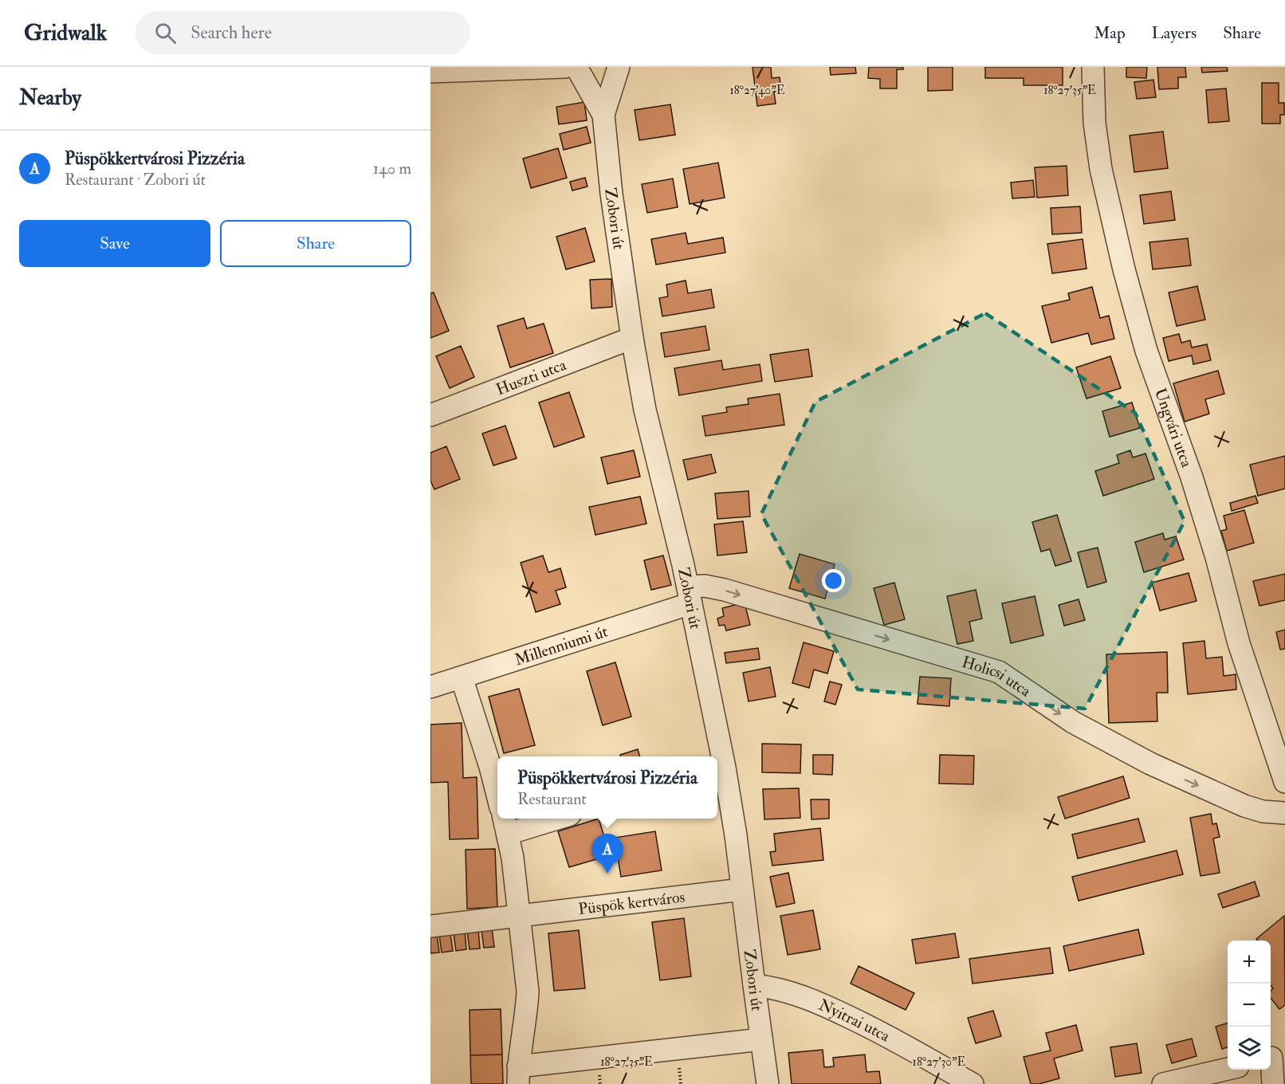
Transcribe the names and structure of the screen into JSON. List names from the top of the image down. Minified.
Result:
{"streets":{"street":["Zobori út","Huszti utca","Ungvári utca","Millenniumi út","Holicsi utca","Püspök kertváros","Nyitrai utca"]},"crossings":[["Zobori út","Huszti utca"],["Zobori út","Millenniumi út"],["Zobori út","Holicsi utca"],["Zobori út","Püspök kertváros"],["Zobori út","Nyitrai utca"],["Millenniumi út","Holicsi utca"]],"one_way":["Holicsi utca"],"page":{"header":"Gridwalk","search":"Search here","nav":["Map","Layers","Share"],"heading":"Nearby","list":[{"mark":"A","name":"Püspökkertvárosi Pizzéria","note":"Restaurant · Zobori út","value":"140 m"}],"buttons":["Save","Share"],"popup":["Püspökkertvárosi Pizzéria","Restaurant"],"pins":"A","map_buttons":["+","−"]},"coordinates":["18°27'40\"E","18°27'35\"E","18°27'30\"E"]}
